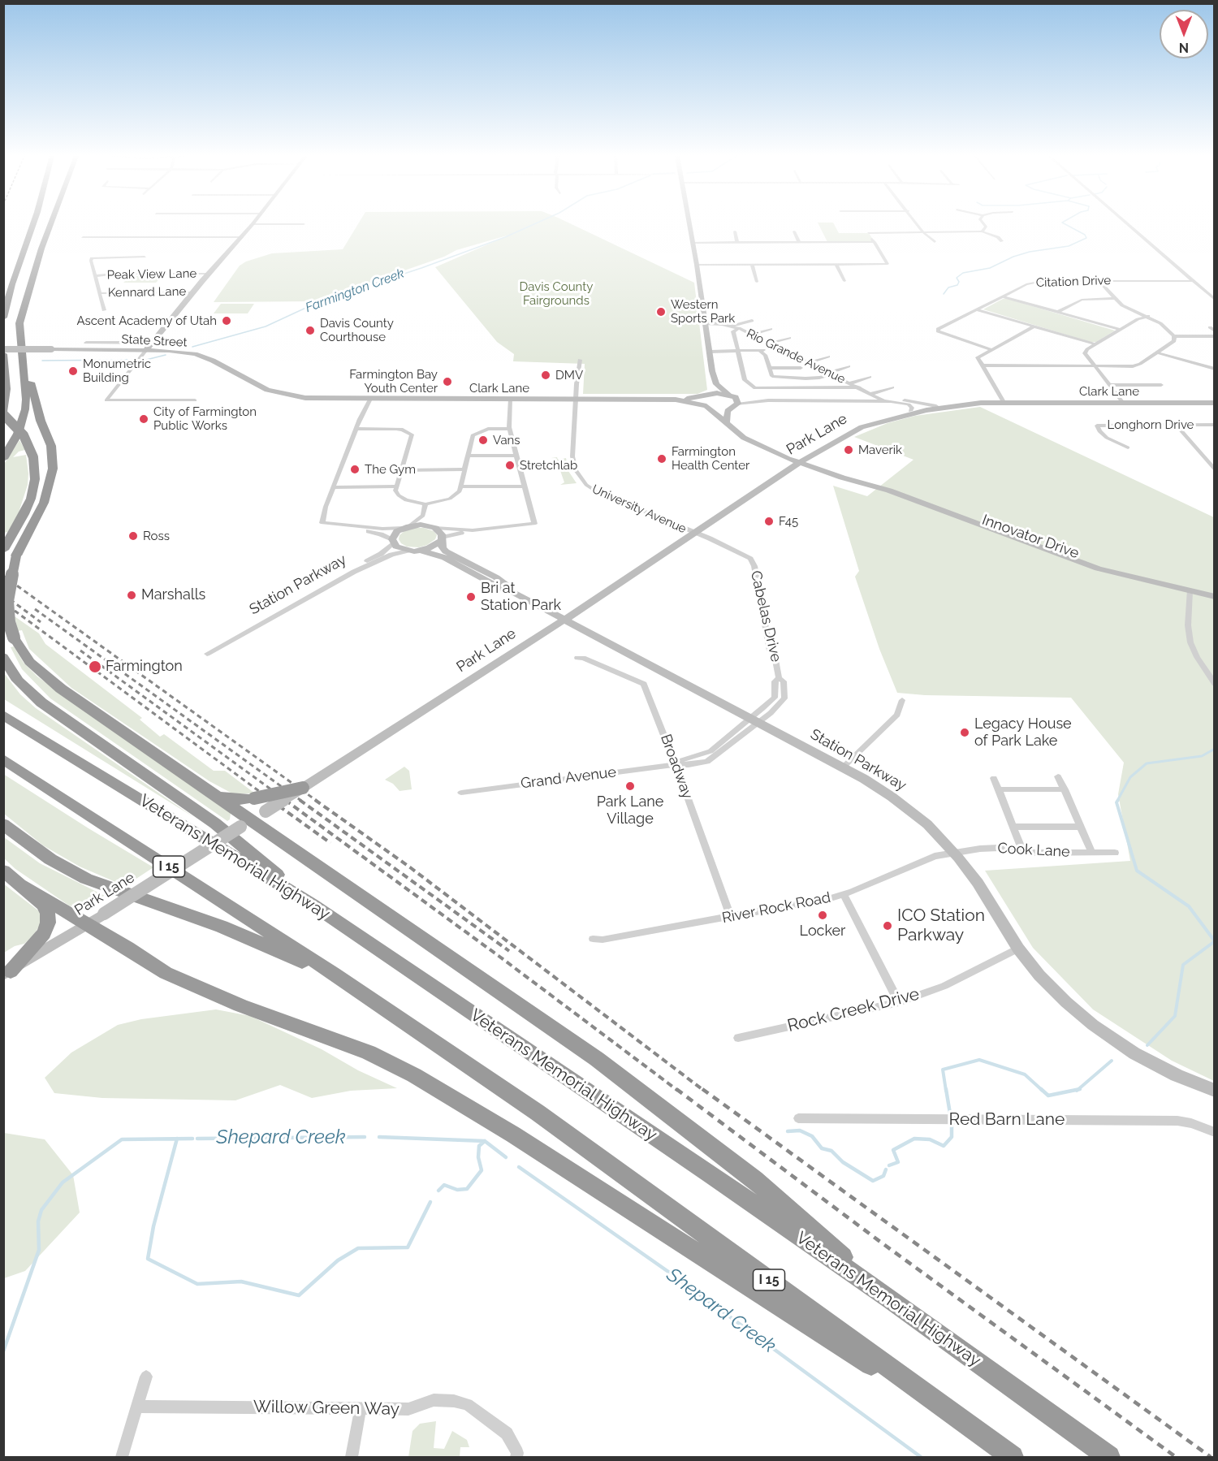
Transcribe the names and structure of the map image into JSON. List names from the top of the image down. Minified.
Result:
{"streets":{"highway":["Veterans Memorial Highway","I 15"],"street":["Peak View Lane","Citation Drive","Kennard Lane","State Street","Rio Grande Avenue","Clark Lane","Longhorn Drive","Park Lane","University Avenue","Innovator Drive","Station Parkway","Cabelas Drive","Broadway","Grand Avenue","Cook Lane","River Rock Road","Rock Creek Drive","Red Barn Lane","Willow Green Way"]},"crossings":[["State Street","Clark Lane"],["Clark Lane","Park Lane"],["Clark Lane","University Avenue"],["Clark Lane","Innovator Drive"],["Park Lane","University Avenue"],["Park Lane","Innovator Drive"],["Park Lane","Station Parkway"],["Park Lane","Cabelas Drive"],["University Avenue","Cabelas Drive"],["Station Parkway","Cabelas Drive"],["Station Parkway","Grand Avenue"],["Station Parkway","Cook Lane"],["Station Parkway","River Rock Road"],["Station Parkway","Rock Creek Drive"],["Cabelas Drive","Grand Avenue"],["Broadway","Grand Avenue"],["Broadway","River Rock Road"],["Cook Lane","River Rock Road"]],"water":["Farmington Creek","Shepard Creek"],"parks":["Davis County Fairgrounds"],"places":["Western Sports Park","Ascent Academy of Utah","Davis County Courthouse","Monumetric Building","DMV","Farmington Bay Youth Center","City of Farmington Public Works","Vans","Maverik","Farmington Health Center","Stretchlab","The Gym","F45","Ross","Marshalls","Bri at Station Park","Farmington","Legacy House of Park Lake","Park Lane Village","Locker","ICO Station Parkway"],"north":"bottom"}
